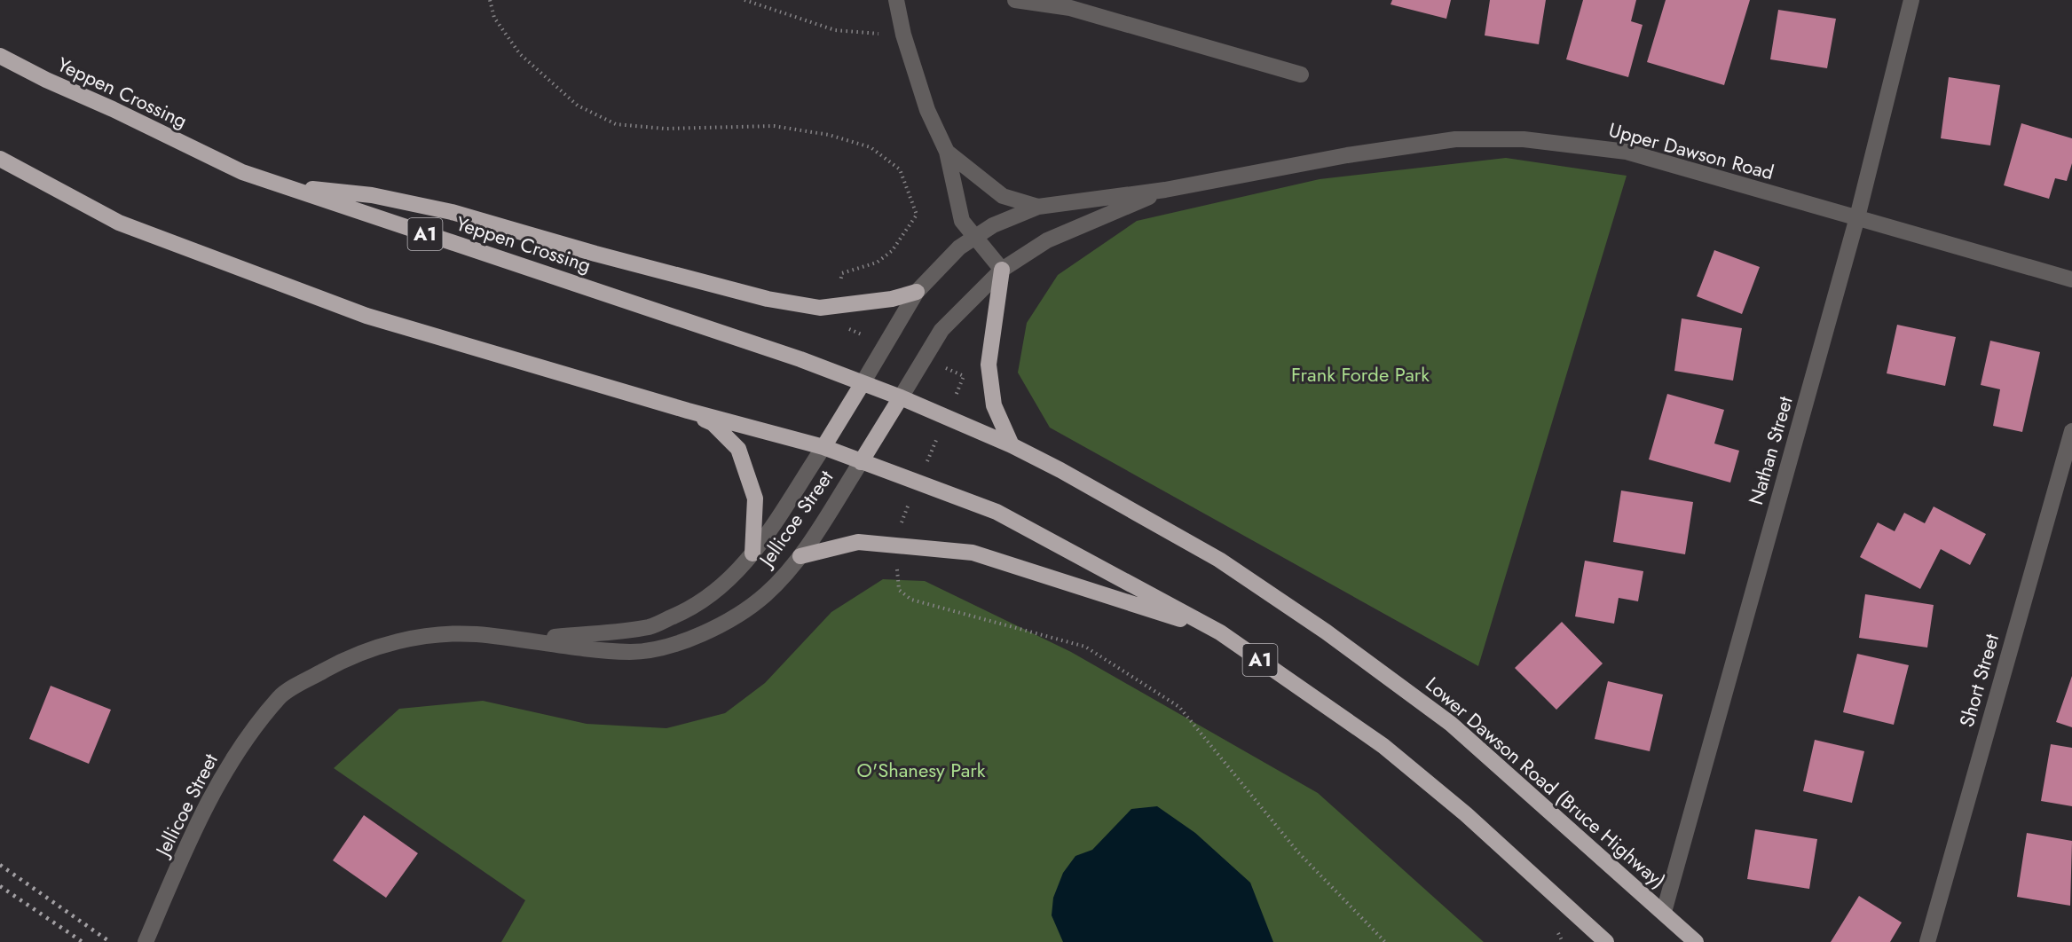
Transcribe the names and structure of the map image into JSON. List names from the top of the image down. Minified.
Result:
{"streets":{"highway":["Yeppen Crossing","A1","Lower Dawson Road (Bruce Highway)"],"street":["Upper Dawson Road","Nathan Street","Jellicoe Street","Short Street"]},"crossings":[["Yeppen Crossing","Upper Dawson Road"],["Yeppen Crossing","Lower Dawson Road (Bruce Highway)"],["Upper Dawson Road","Nathan Street"],["Upper Dawson Road","Lower Dawson Road (Bruce Highway)"],["A1","Jellicoe Street"],["Nathan Street","Lower Dawson Road (Bruce Highway)"]],"parks":["Frank Forde Park","O'Shanesy Park"]}
